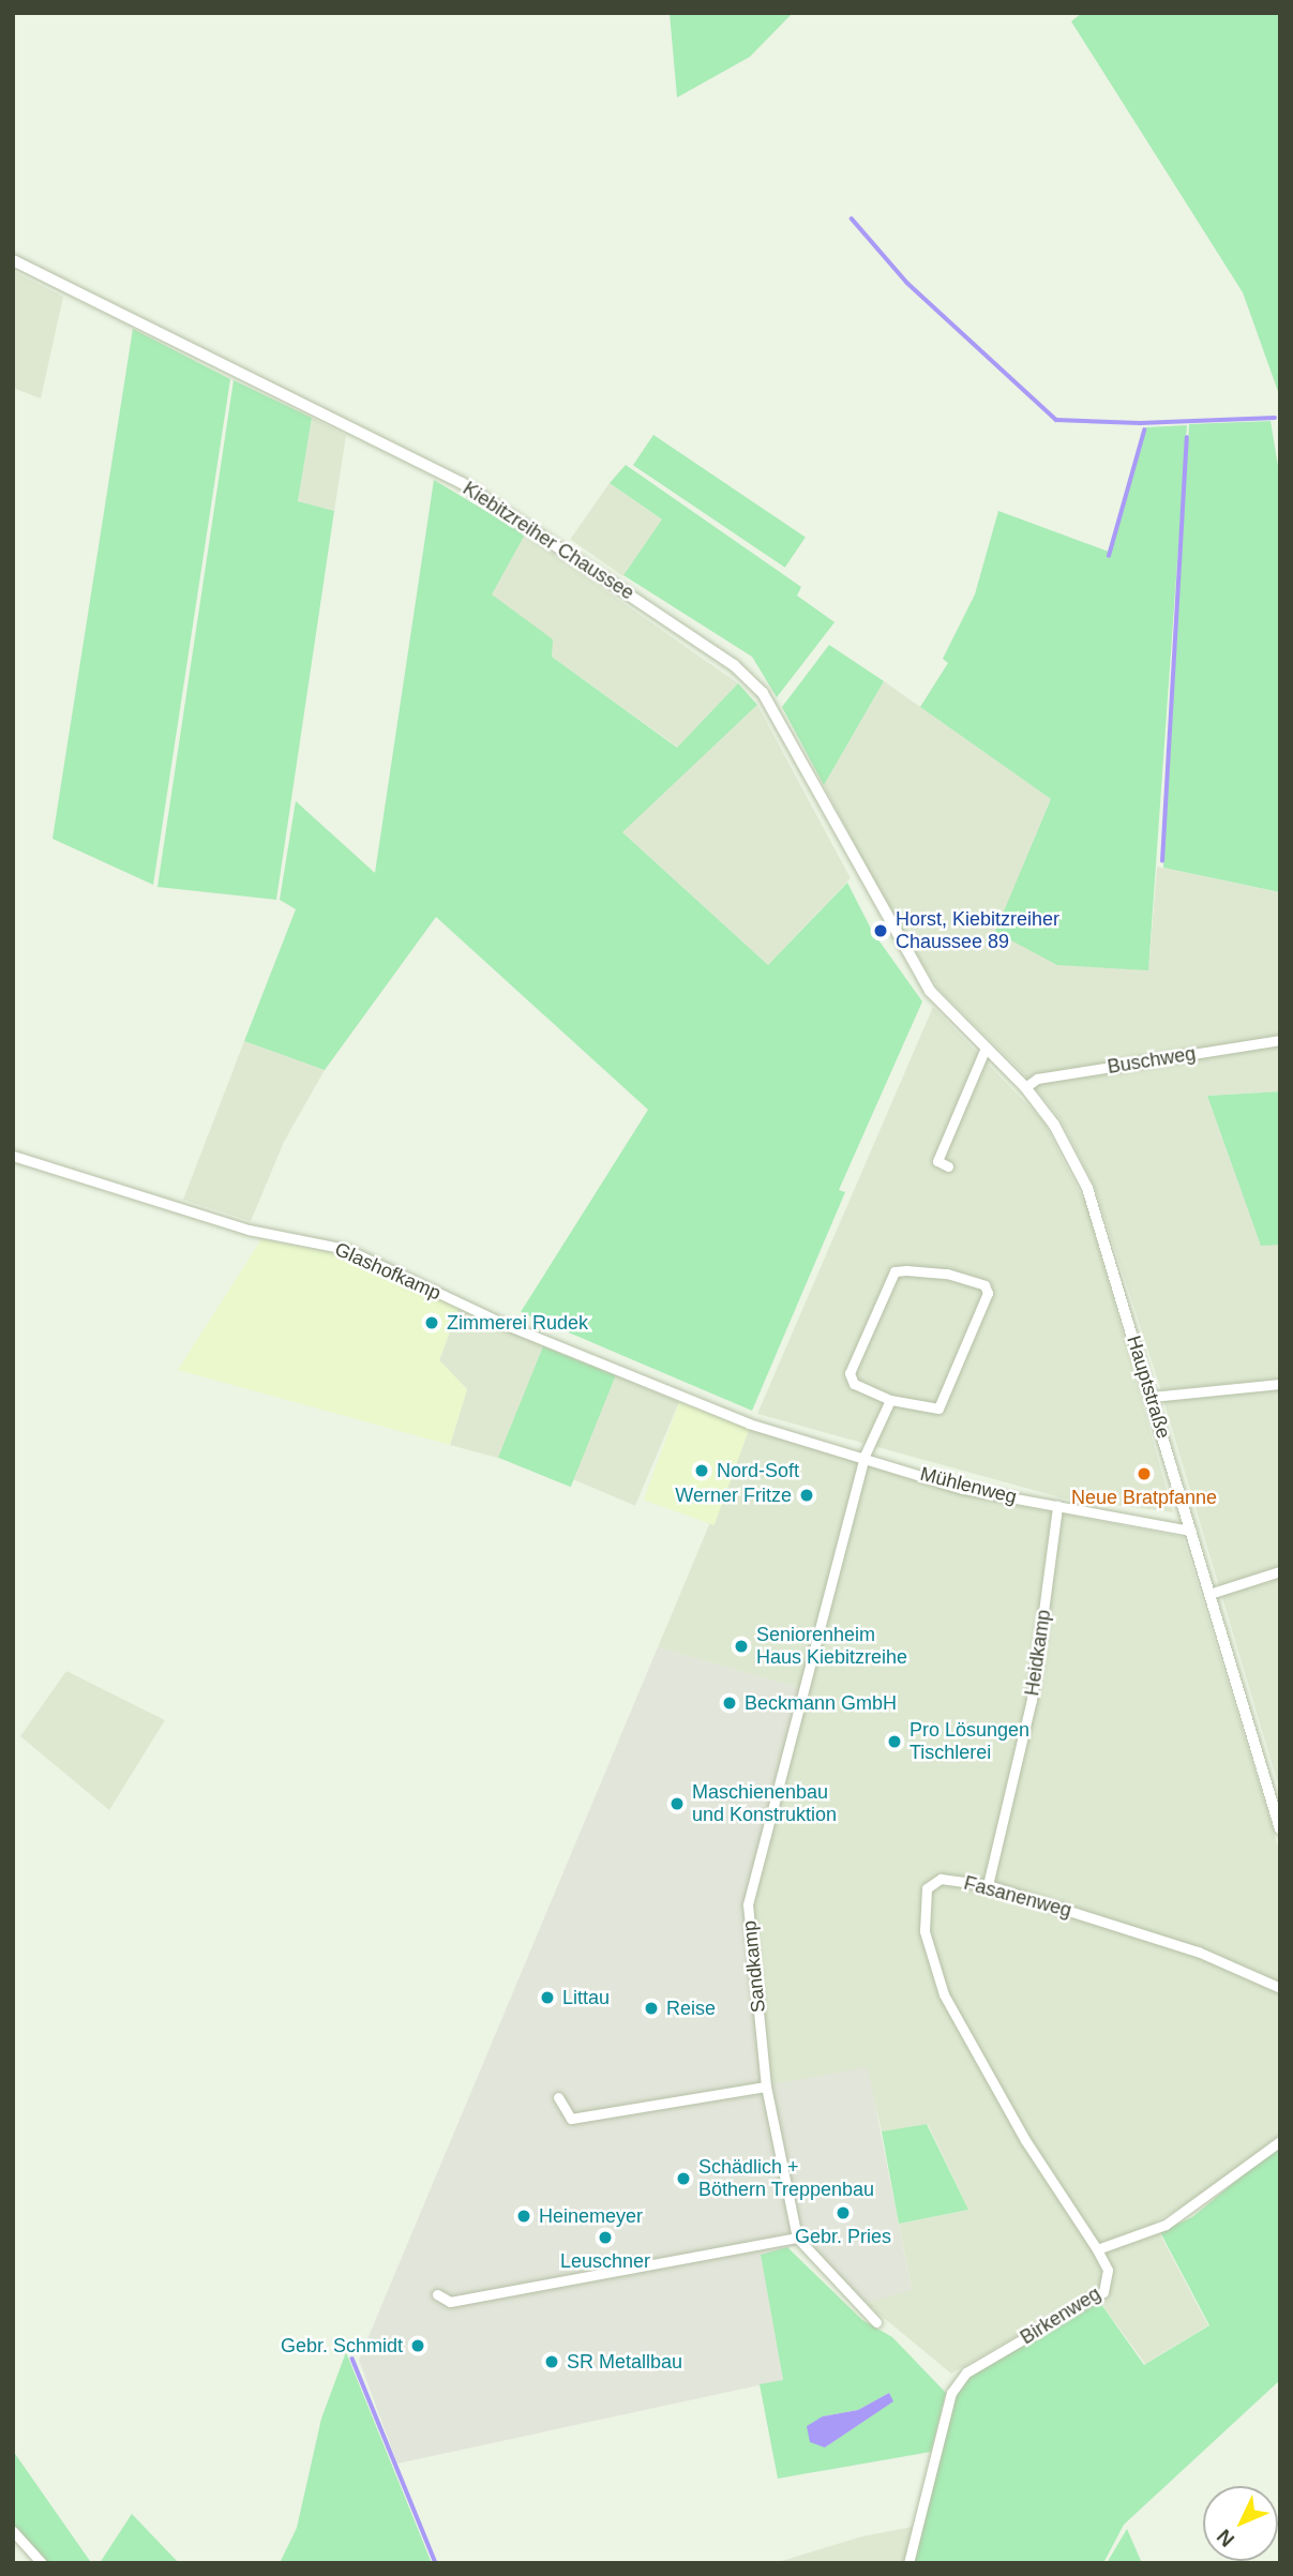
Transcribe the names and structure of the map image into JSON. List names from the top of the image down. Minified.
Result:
{"streets":{"street":["Kiebitzreiher Chaussee","Buschweg","Glashofkamp","Hauptstraße","Mühlenweg","Heidkamp","Fasanenweg","Sandkamp","Birkenweg"]},"crossings":[["Kiebitzreiher Chaussee","Hauptstraße"],["Buschweg","Hauptstraße"],["Glashofkamp","Mühlenweg"],["Hauptstraße","Mühlenweg"],["Mühlenweg","Heidkamp"],["Mühlenweg","Sandkamp"],["Heidkamp","Fasanenweg"],["Fasanenweg","Birkenweg"]],"places":["Horst, Kiebitzreiher Chaussee 89","Zimmerei Rudek","Nord-Soft","Neue Bratpfanne","Werner Fritze","Seniorenheim Haus Kiebitzreihe","Beckmann GmbH","Pro Lösungen Tischlerei","Maschienenbau und Konstruktion","Littau","Reise","Schädlich + Böthern Treppenbau","Gebr. Pries","Heinemeyer","Leuschner","Gebr. Schmidt","SR Metallbau"],"north":"bottom left"}
